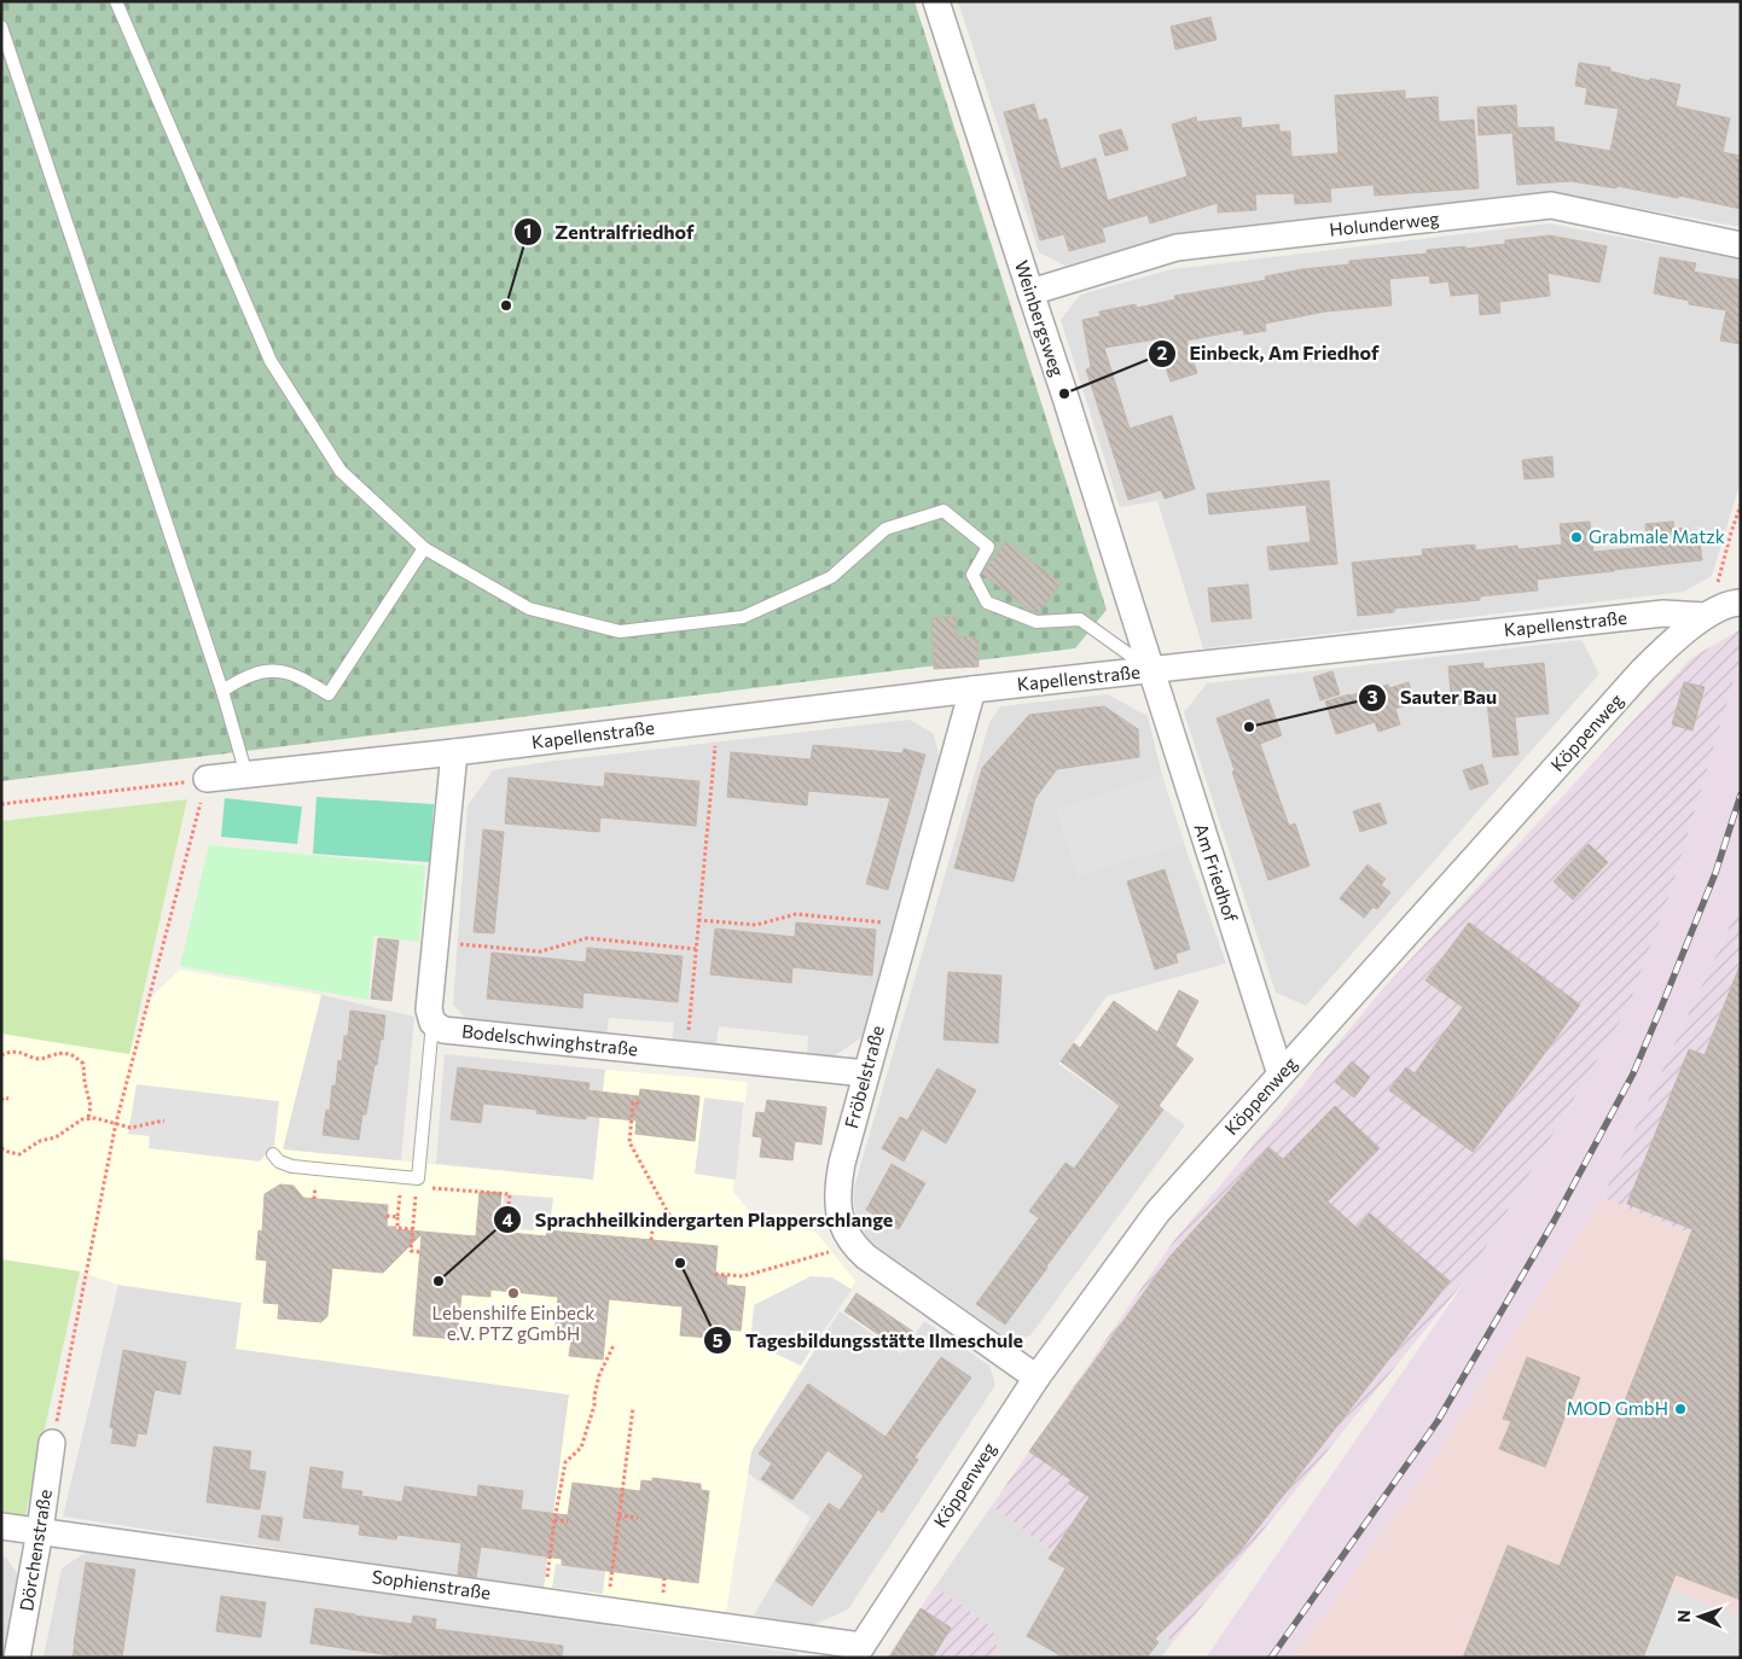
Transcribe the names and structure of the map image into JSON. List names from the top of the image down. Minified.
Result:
{"streets":{"street":["Holunderweg","Weinbergsweg","Kapellenstraße","Köppenweg","Am Friedhof","Bodelschwinghstraße","Fröbelstraße","Dörchenstraße","Sophienstraße"]},"crossings":[["Holunderweg","Weinbergsweg"],["Weinbergsweg","Kapellenstraße"],["Weinbergsweg","Am Friedhof"],["Kapellenstraße","Köppenweg"],["Kapellenstraße","Am Friedhof"],["Kapellenstraße","Fröbelstraße"],["Köppenweg","Am Friedhof"],["Köppenweg","Fröbelstraße"],["Köppenweg","Sophienstraße"],["Bodelschwinghstraße","Fröbelstraße"],["Dörchenstraße","Sophienstraße"]],"places":["Zentralfriedhof","Einbeck, Am Friedhof","Grabmale Matzk","Sauter Bau","Tagesbildungsstätte Ilmeschule","Sprachheilkindergarten Plapperschlange","Lebenshilfe Einbeck e.V. PTZ gGmbH","MOD GmbH"],"north":"left"}
